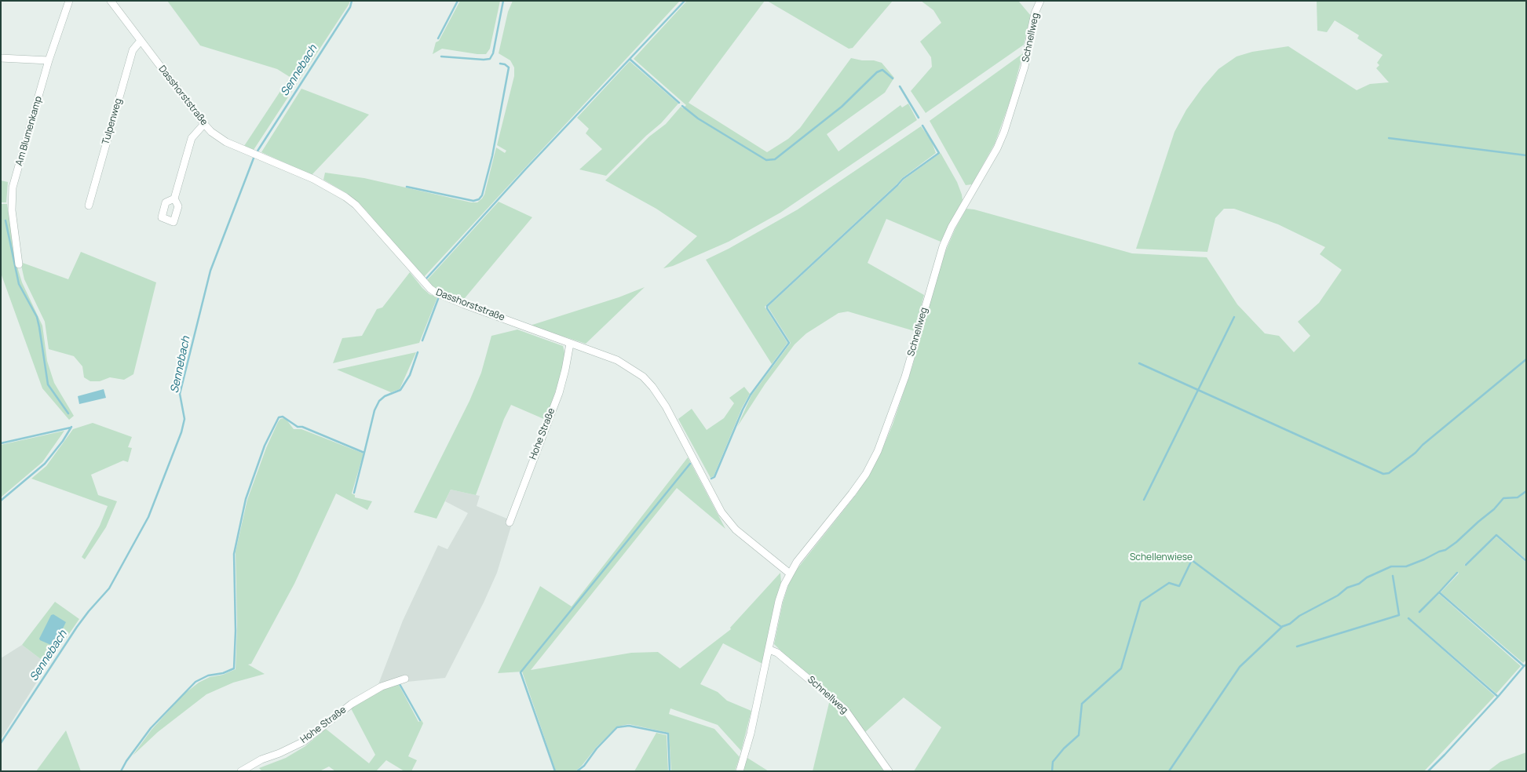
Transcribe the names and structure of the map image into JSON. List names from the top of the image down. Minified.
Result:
{"streets":{"street":["Schnellweg","Dasshorststraße","Tulpenweg","Am Blumenkamp","Hohe Straße"]},"crossings":[["Schnellweg","Dasshorststraße"],["Dasshorststraße","Tulpenweg"],["Dasshorststraße","Hohe Straße"]],"water":["Sennebach"],"parks":["Schellenwiese"]}
